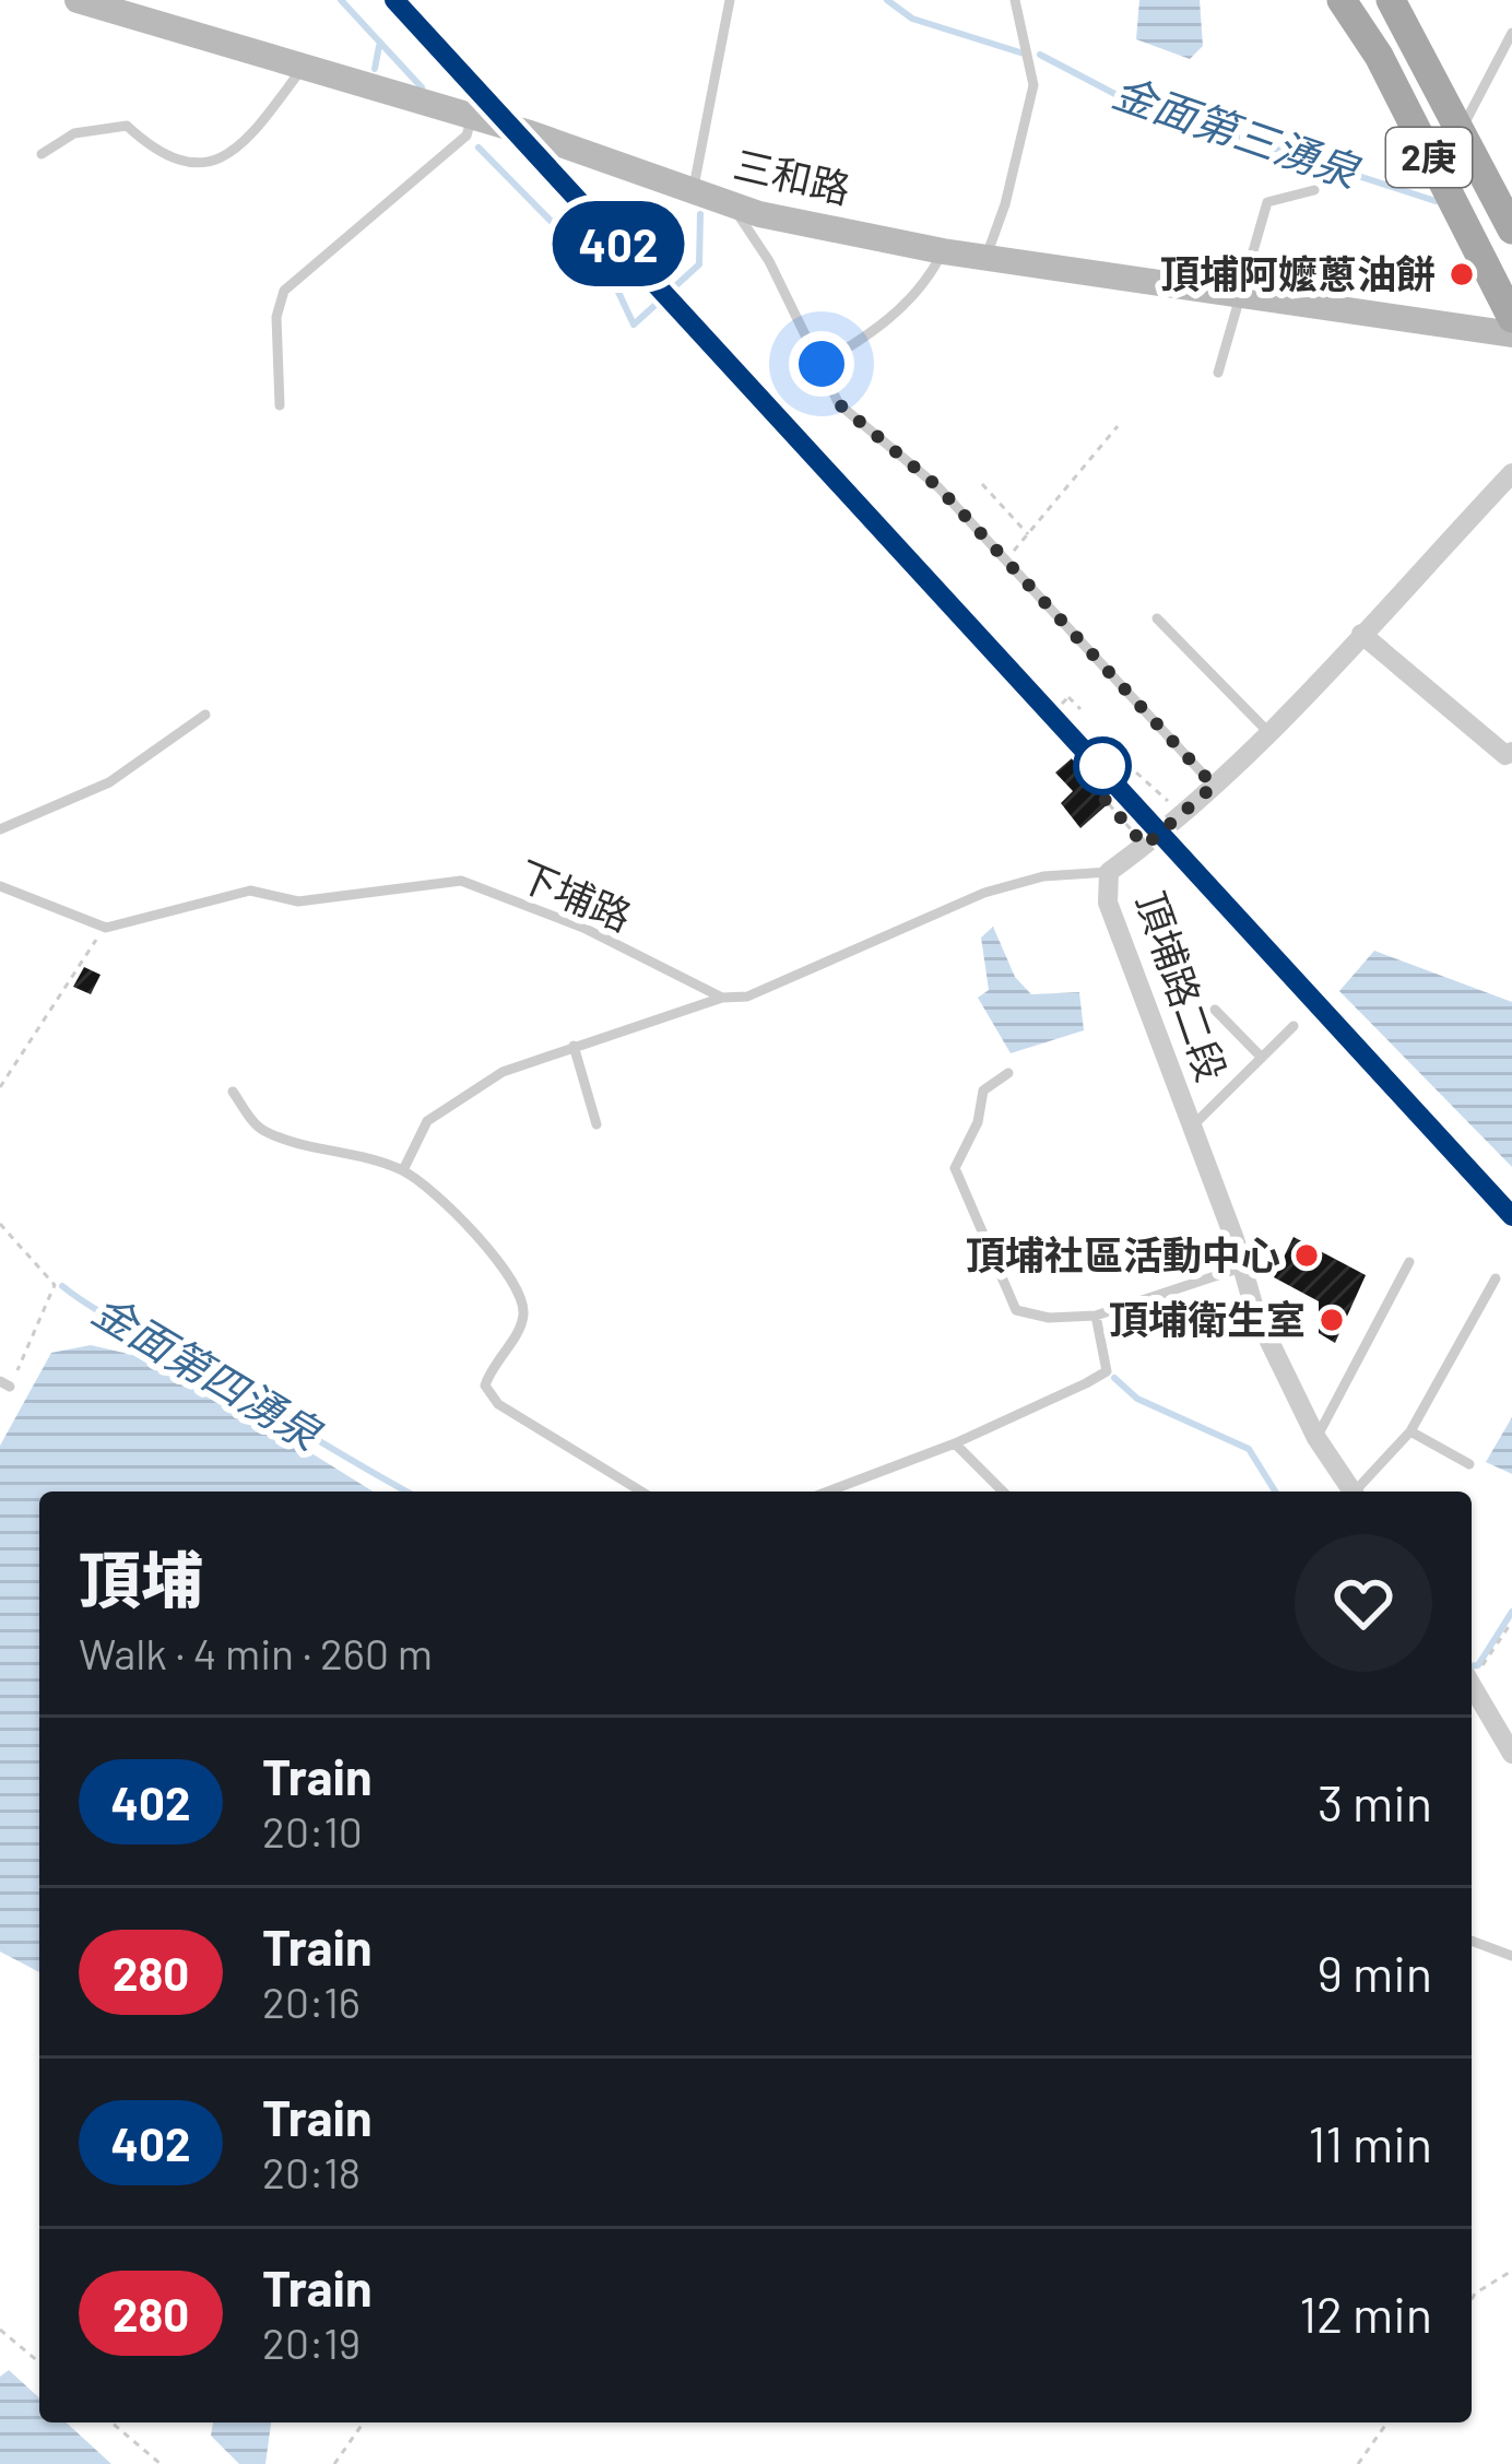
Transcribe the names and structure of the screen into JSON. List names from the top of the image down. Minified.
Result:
{"streets":{"main road":["2庚","三和路"],"street":["頂埔路二段"],"lane":["下埔路"]},"water":["金面第三湧泉","金面第四湧泉"],"places":["頂埔阿嬤蔥油餅","頂埔社區活動中心","頂埔衛生室"],"page":{"on_map":"402","heading":["頂埔","Walk · 4 min · 260 m"],"list":[{"mark":"402","name":"Train","note":"20:10","value":"3 min"},{"mark":"280","name":"Train","note":"20:16","value":"9 min"},{"mark":"402","name":"Train","note":"20:18","value":"11 min"},{"mark":"280","name":"Train","note":"20:19","value":"12 min"}]}}
